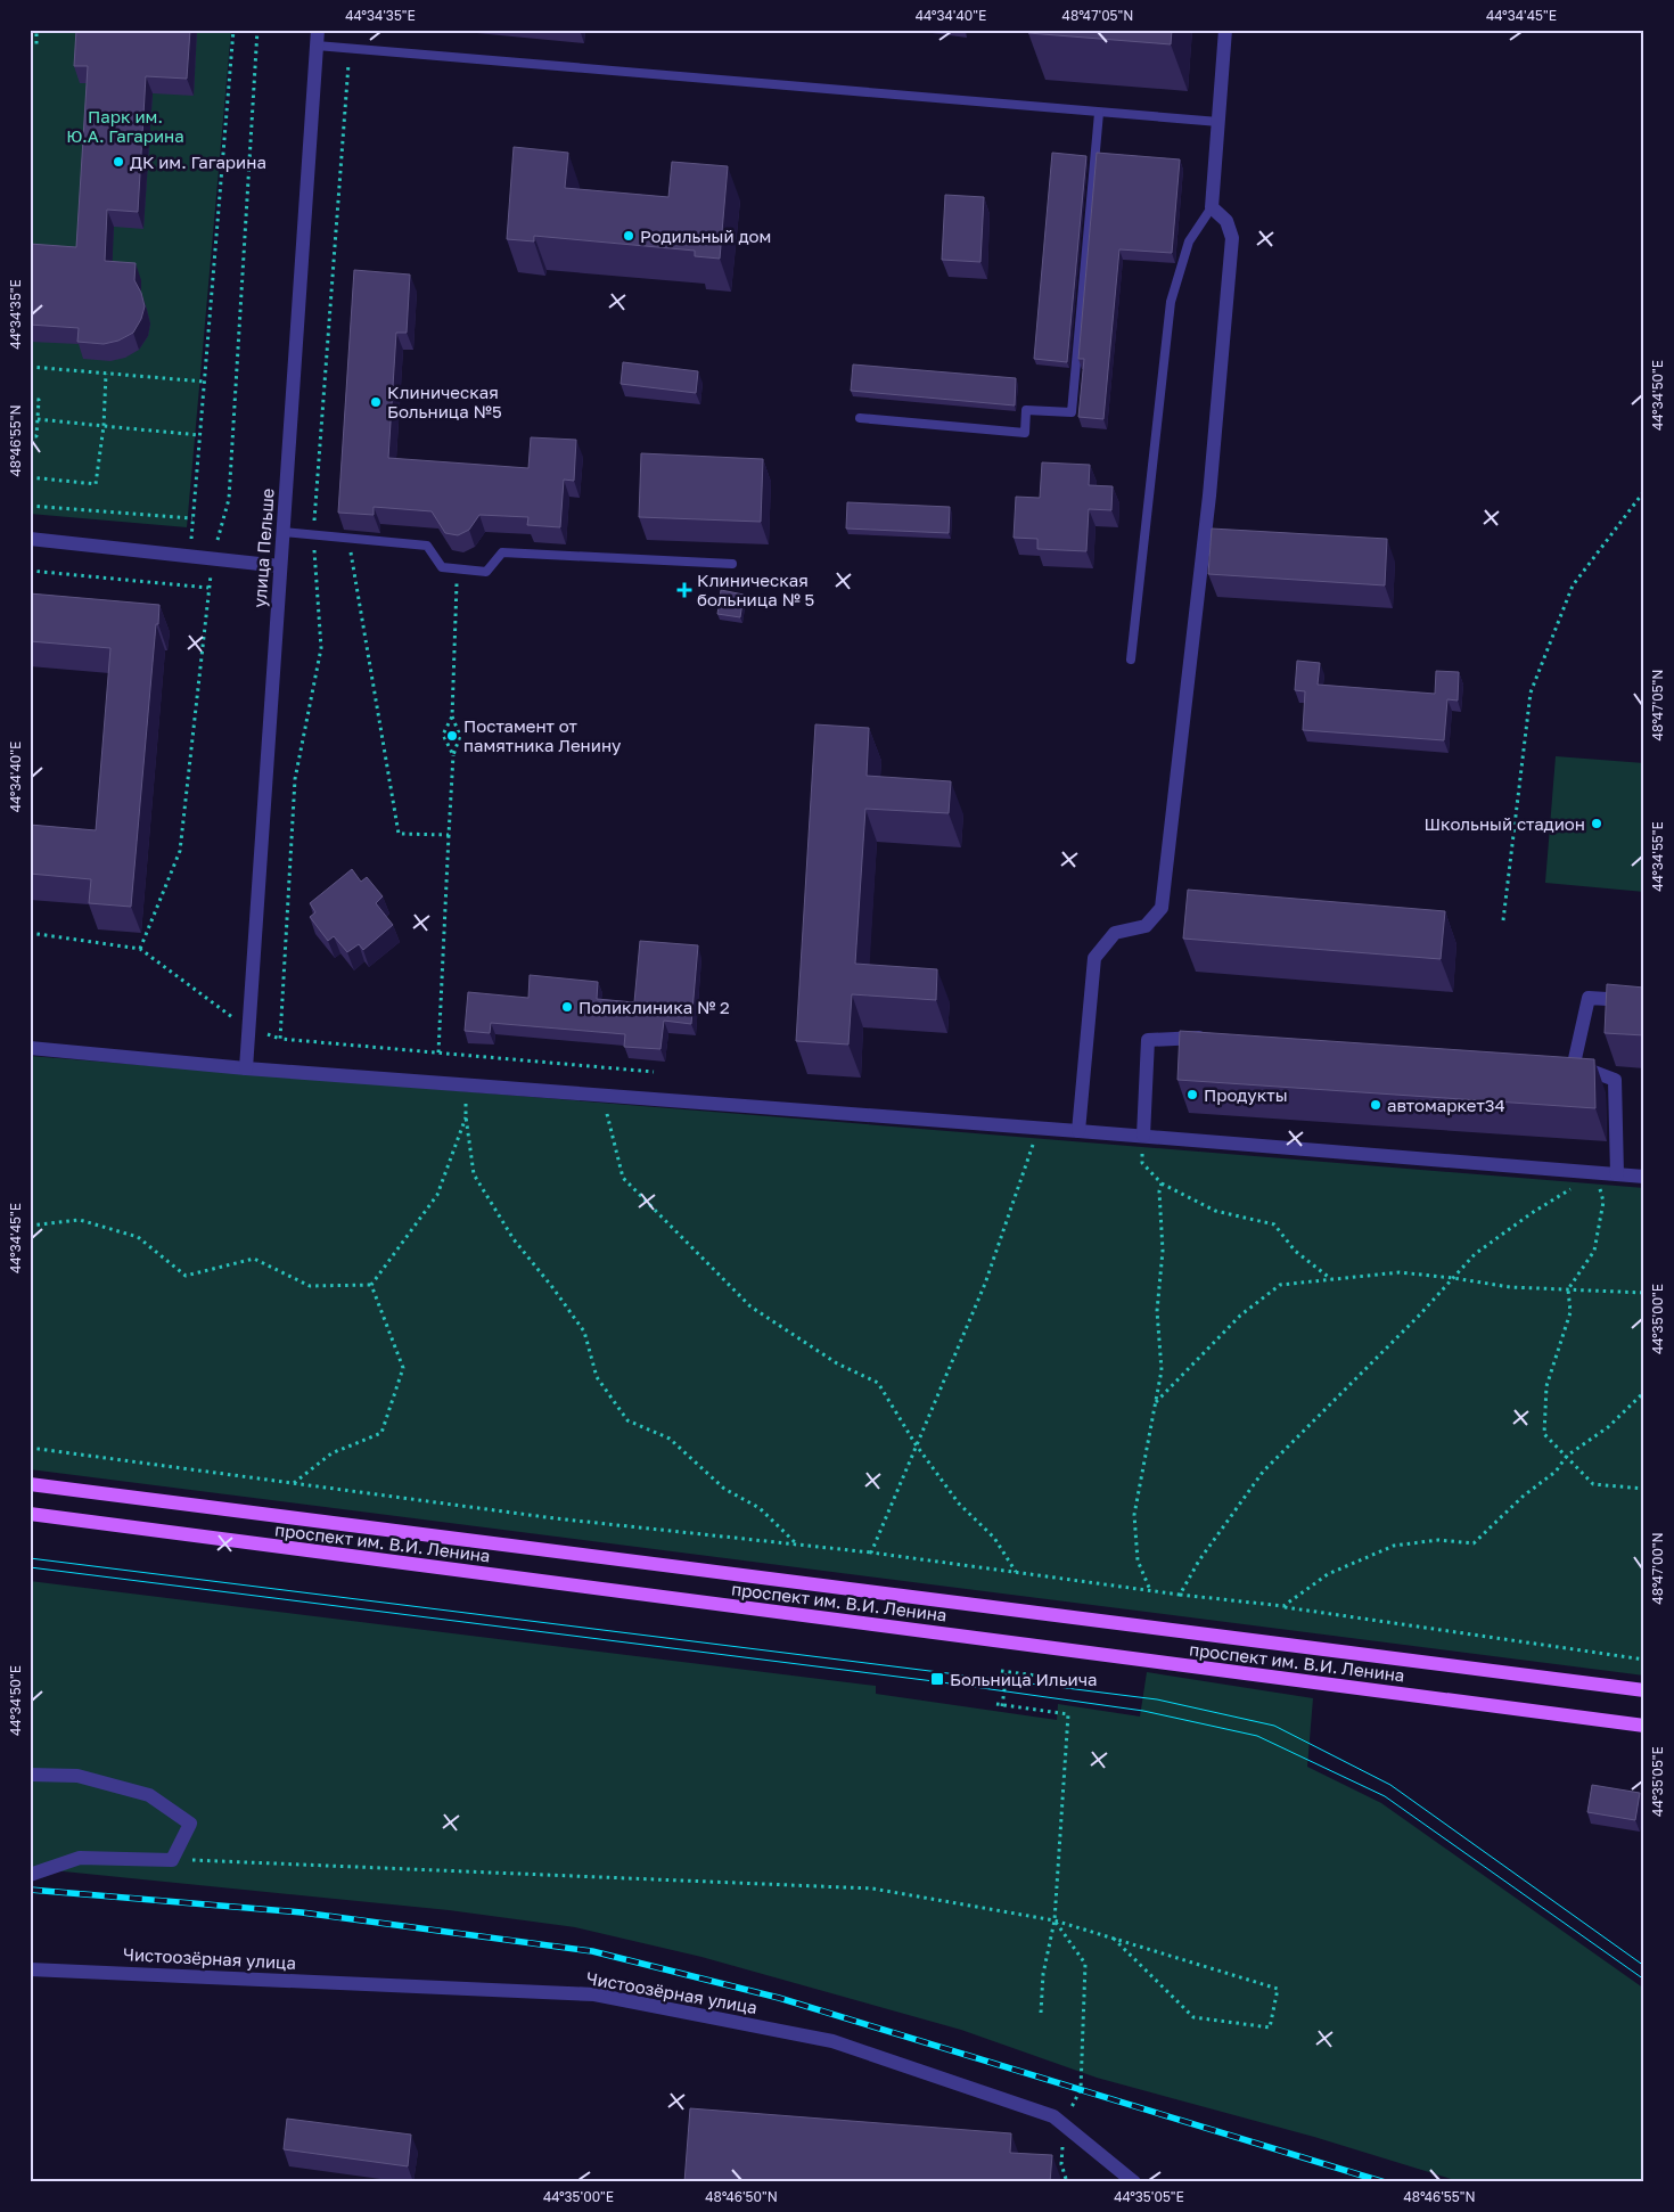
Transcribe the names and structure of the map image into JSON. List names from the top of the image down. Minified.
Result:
{"streets":{"main road":["проспект им. В.И. Ленина"],"street":["улица Пельше","Чистоозёрная улица"]},"parks":["Парк им. Ю.А. Гагарина"],"places":{"other":["ДК им. Гагарина","Родильный дом","Клиническая Больница №5","Постамент от памятника Ленину","Школьный стадион","Поликлиника № 2","Продукты","автомаркет34"],"health":["Клиническая больница № 5"],"transit":["Больница Ильича"]},"coordinates":["44°34'35\"E","44°34'40\"E","48°47'05\"N","44°34'45\"E","44°34'50\"E","48°46'55\"N","44°34'55\"E","44°35'00\"E","48°47'00\"N","44°35'05\"E","48°46'50\"N"]}
